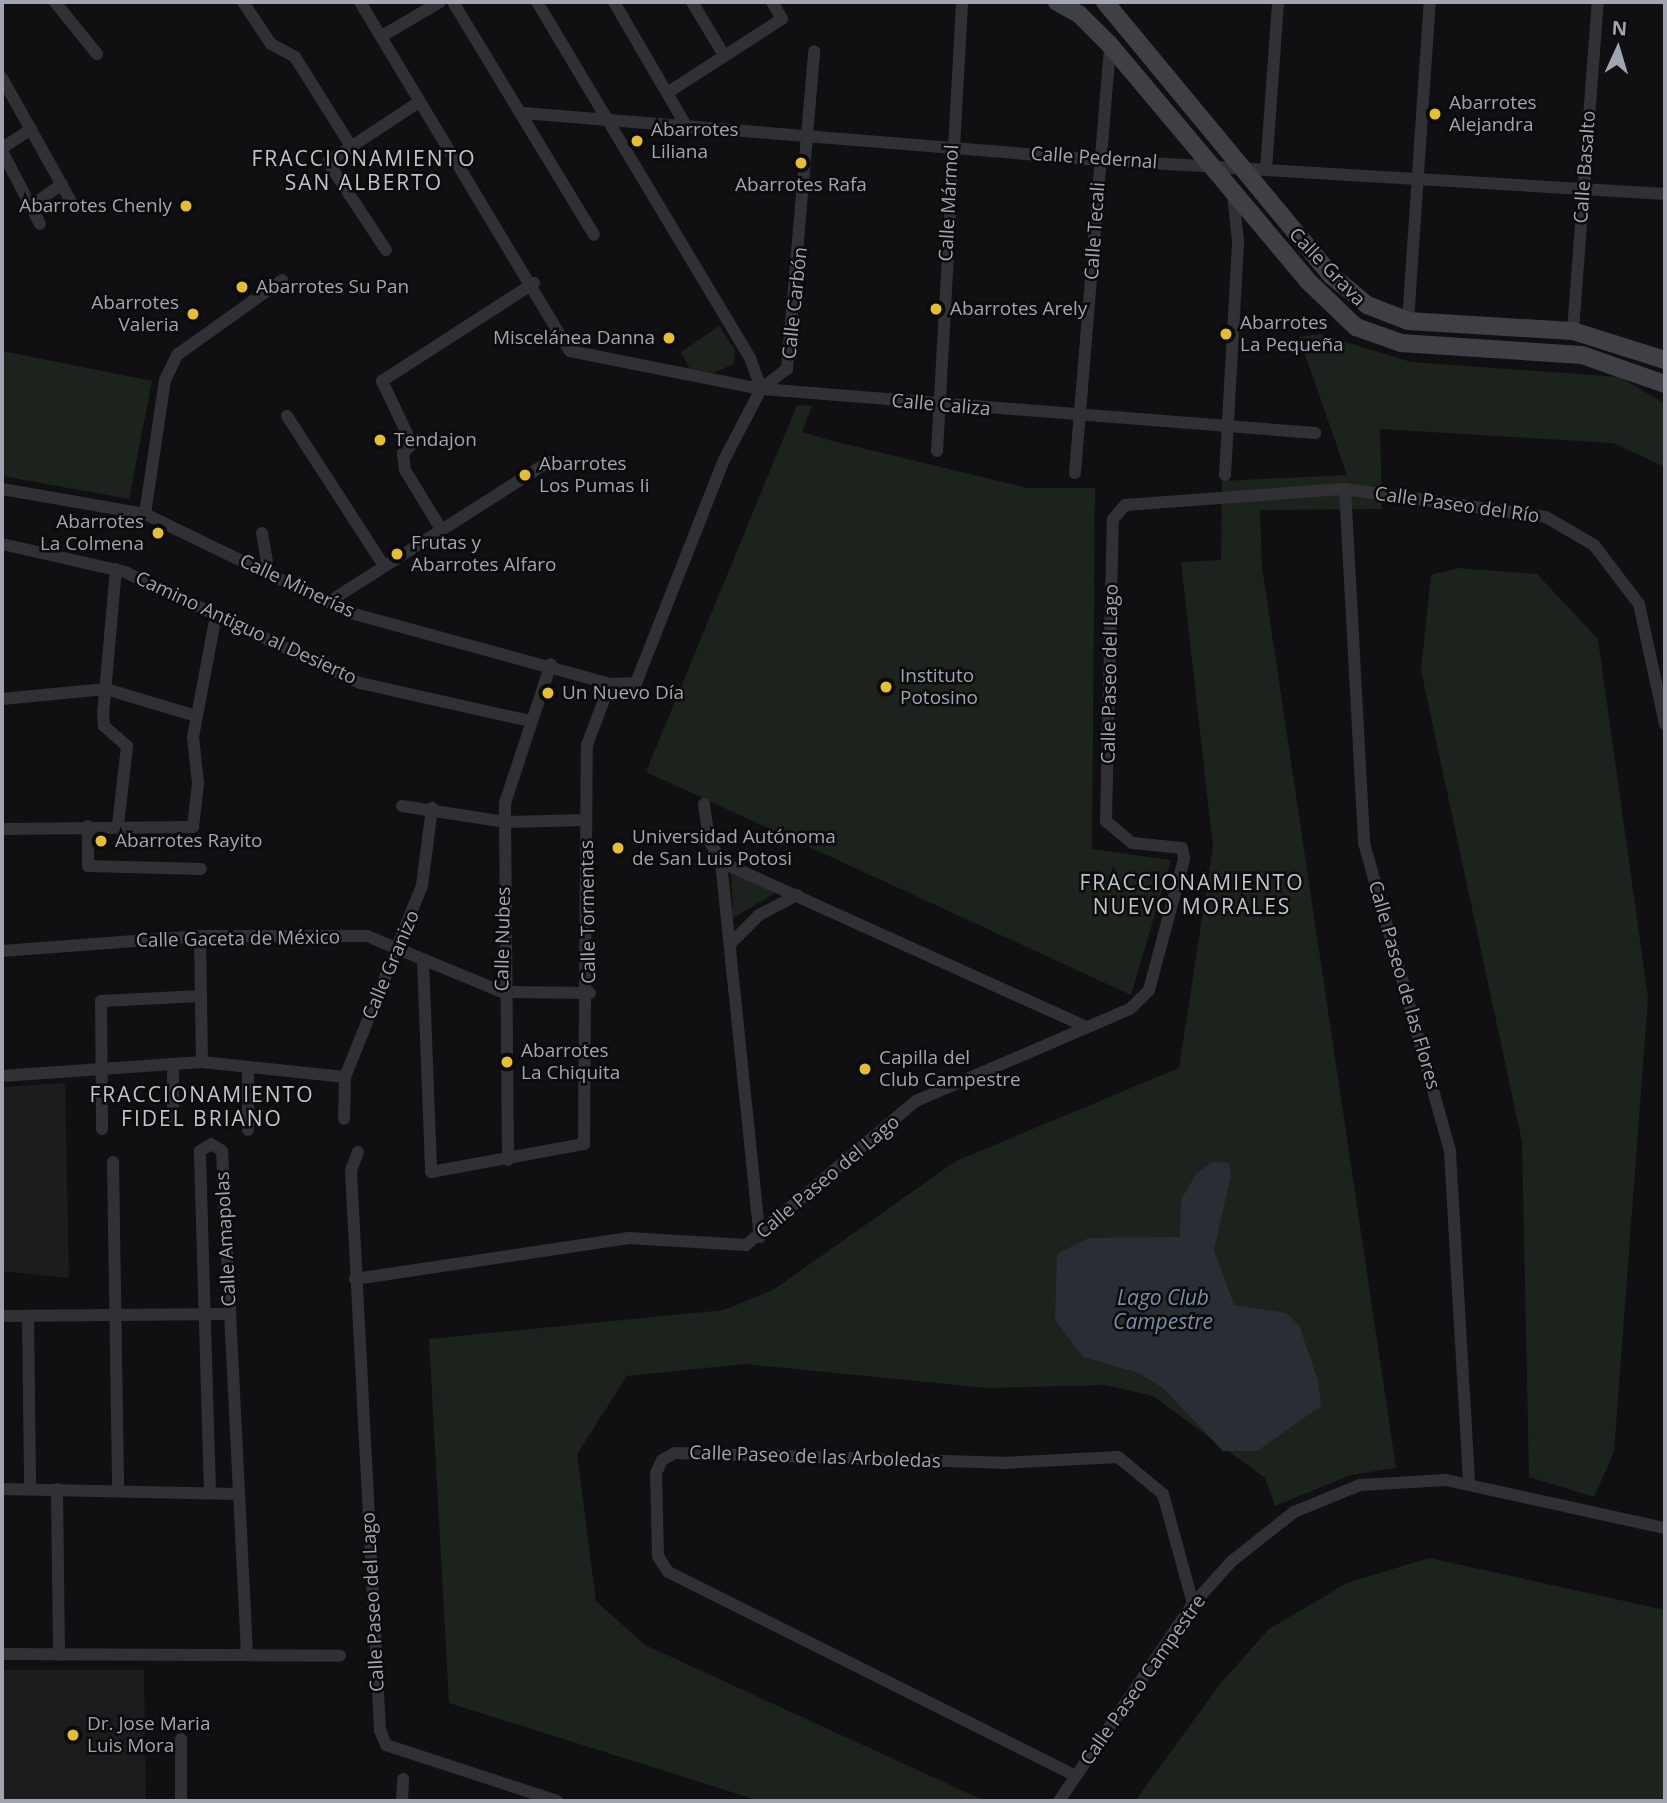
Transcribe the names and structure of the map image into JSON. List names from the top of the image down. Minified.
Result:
{"streets":{"main road":["Calle Grava"],"street":["Calle Pedernal","Calle Basalto","Calle Mármol","Calle Tecali","Calle Carbón","Calle Caliza","Calle Paseo del Río","Calle Minerías","Camino Antiguo al Desierto","Calle Paseo del Lago","Calle Tormentas","Calle Gaceta de México","Calle Nubes","Calle Granizo","Calle Paseo de las Flores","Calle Amapolas","Calle Paseo de las Arboledas","Calle Paseo Campestre"]},"crossings":[["Calle Pedernal","Calle Basalto"],["Calle Pedernal","Calle Mármol"],["Calle Pedernal","Calle Tecali"],["Calle Pedernal","Calle Grava"],["Calle Pedernal","Calle Carbón"],["Calle Basalto","Calle Grava"],["Calle Mármol","Calle Caliza"],["Calle Tecali","Calle Grava"],["Calle Tecali","Calle Caliza"],["Calle Carbón","Calle Caliza"],["Calle Carbón","Calle Minerías"],["Calle Paseo del Río","Calle Paseo del Lago"],["Calle Paseo del Río","Calle Paseo de las Flores"],["Calle Minerías","Calle Tormentas"],["Calle Minerías","Calle Nubes"],["Camino Antiguo al Desierto","Calle Nubes"],["Calle Tormentas","Calle Gaceta de México"],["Calle Tormentas","Calle Nubes"],["Calle Gaceta de México","Calle Nubes"],["Calle Gaceta de México","Calle Granizo"],["Calle Paseo de las Flores","Calle Paseo Campestre"],["Calle Paseo de las Arboledas","Calle Paseo Campestre"]],"districts":["FRACCIONAMIENTO SAN ALBERTO","FRACCIONAMIENTO NUEVO MORALES","FRACCIONAMIENTO FIDEL BRIANO"],"water":["Lago Club Campestre"],"places":["Abarrotes Alejandra","Abarrotes Liliana","Abarrotes Rafa","Abarrotes Chenly","Abarrotes Su Pan","Abarrotes Arely","Abarrotes Valeria","Abarrotes La Pequeña","Miscelánea Danna","Tendajon","Abarrotes Los Pumas Ii","Abarrotes La Colmena","Frutas y Abarrotes Alfaro","Instituto Potosino","Un Nuevo Día","Abarrotes Rayito","Universidad Autónoma de San Luis Potosi","Abarrotes La Chiquita","Capilla del Club Campestre","Dr. Jose Maria Luis Mora"],"north":"top"}
